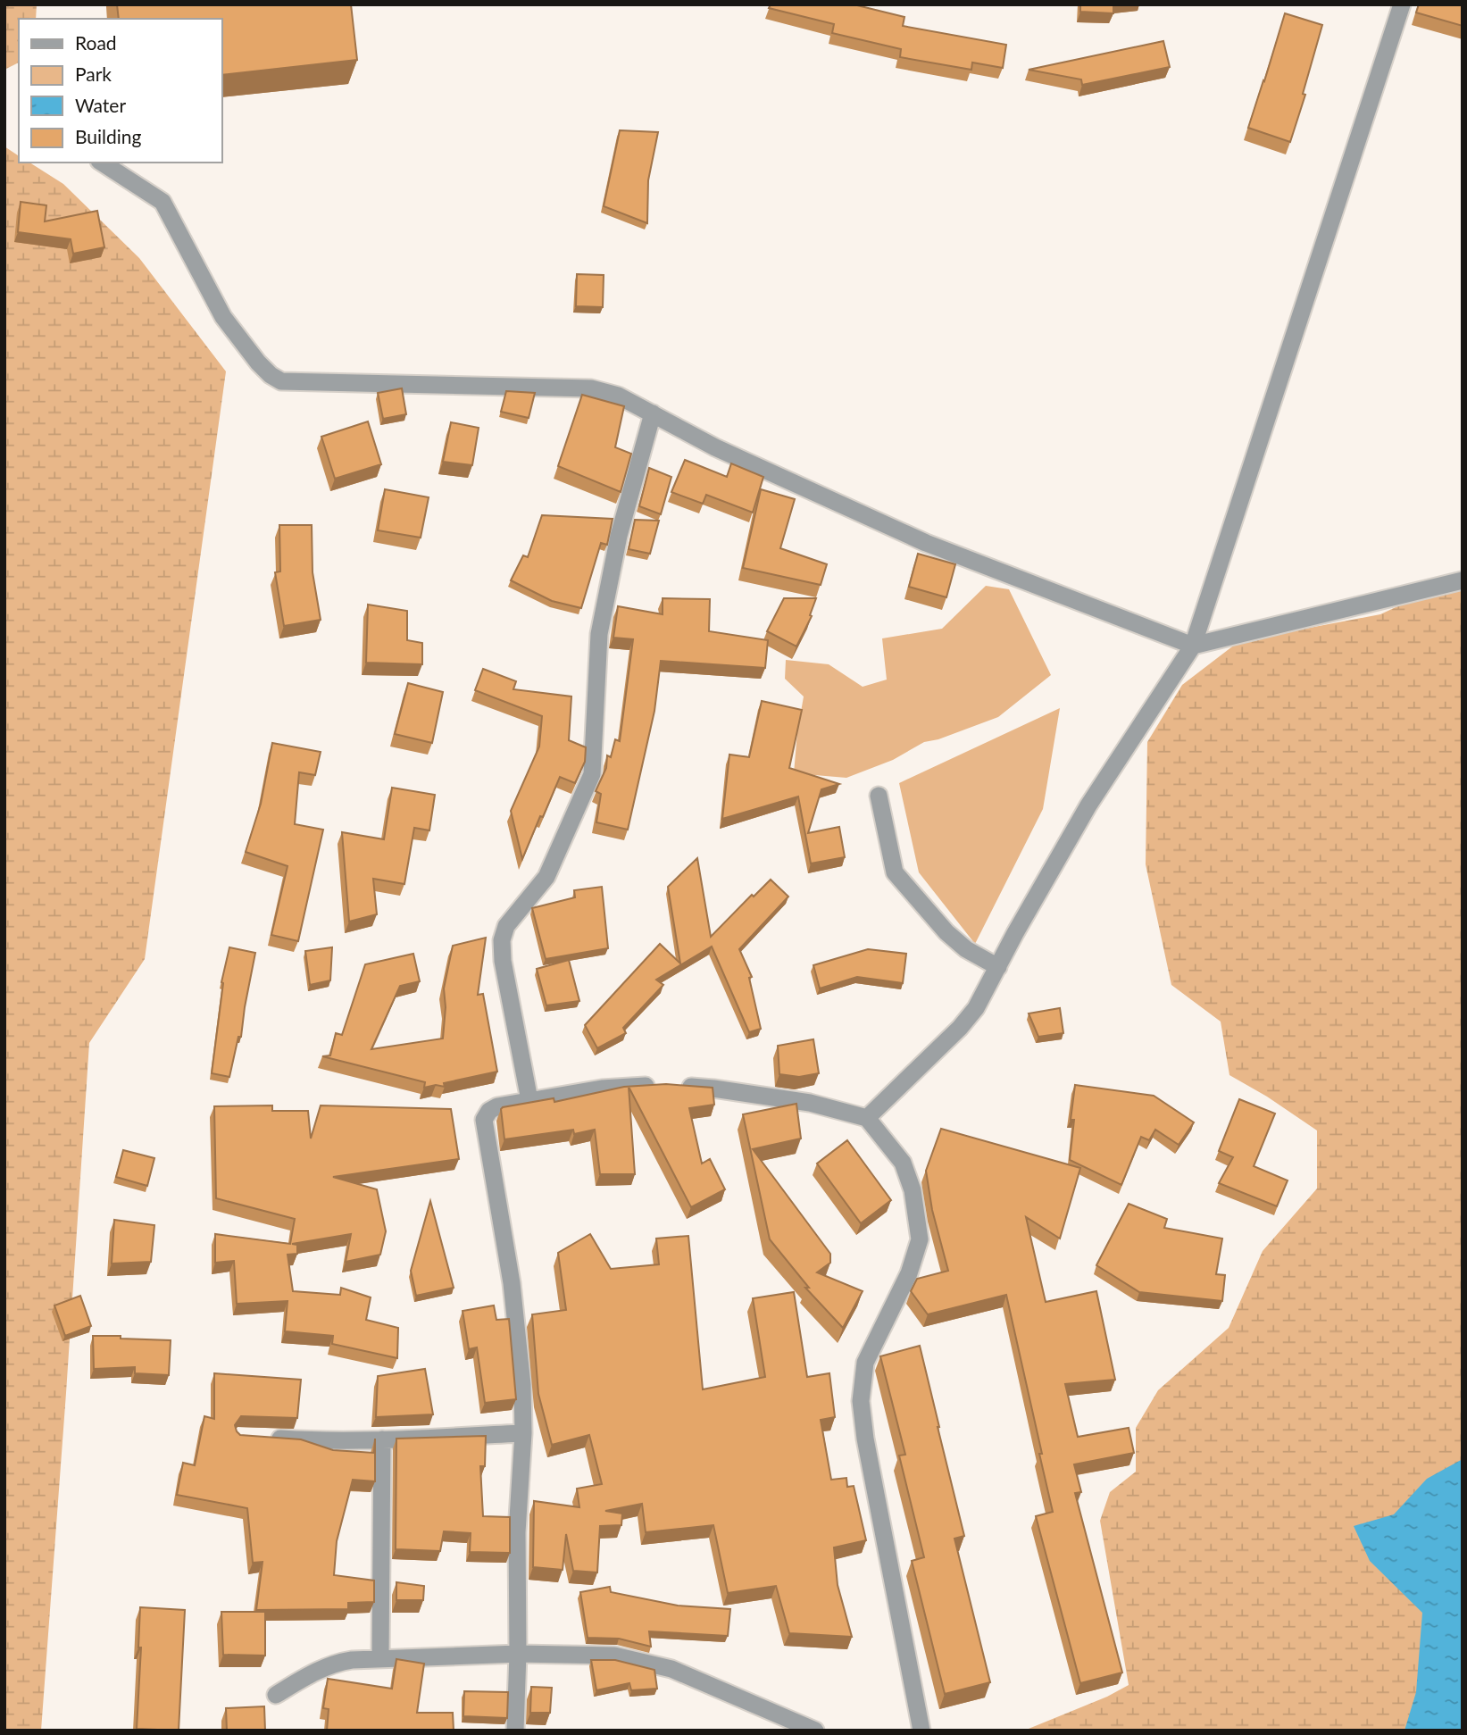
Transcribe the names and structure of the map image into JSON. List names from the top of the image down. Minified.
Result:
{"legend":["Road","Park","Water","Building"]}
